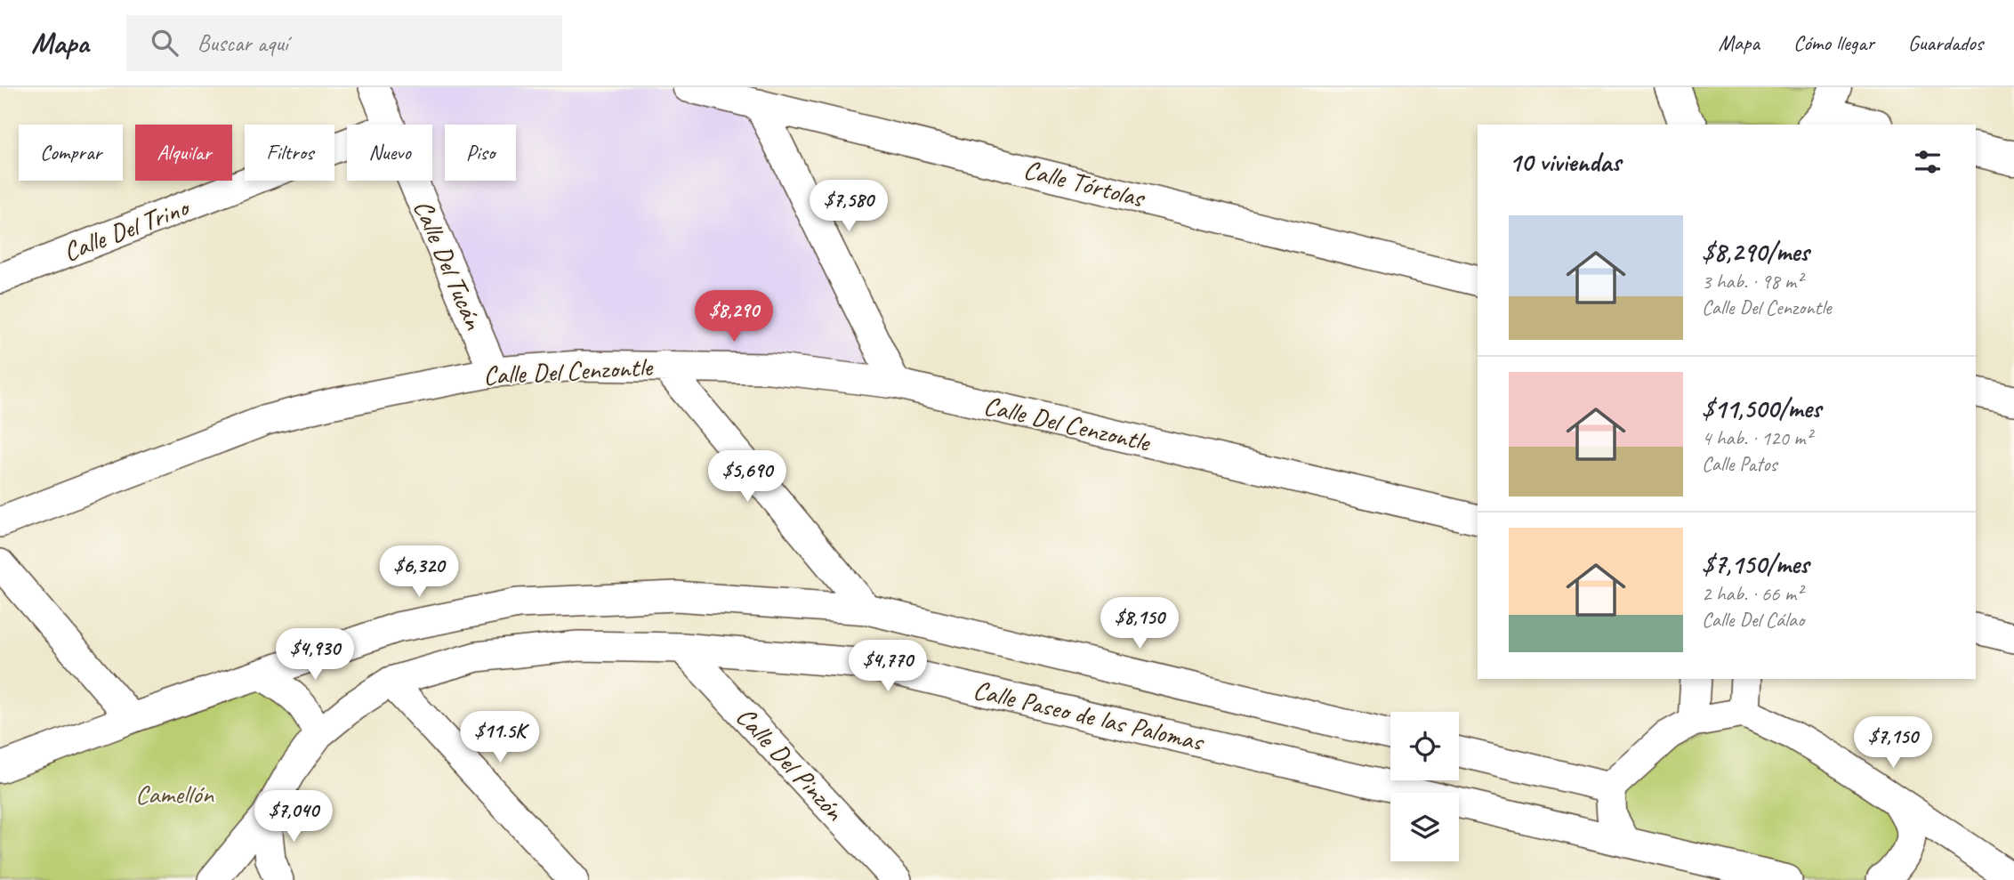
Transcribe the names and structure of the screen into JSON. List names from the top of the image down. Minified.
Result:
{"streets":{"street":["Calle Tórtolas","Calle Del Trino","Calle Del Tucán","Calle Del Cenzontle","Calle Paseo de las Palomas","Calle Del Pinzón"]},"crossings":[["Calle Del Tucán","Calle Del Cenzontle"],["Calle Paseo de las Palomas","Calle Del Pinzón"]],"parks":["Camellón"],"page":{"header":"Mapa","search":"Buscar aquí","nav":["Mapa","Cómo llegar","Guardados"],"chip":["Comprar","Alquilar","Filtros","Nuevo","Piso"],"heading":"10 viviendas","price":["$7,580","$8,290","$5,690","$6,320","$8,150","$4,930","$4,770","$11.5K","$7,150","$7,040"],"list":[{"name":"$8,290/mes","note":"3 hab. · 98 m² · Calle Del Cenzontle"},{"name":"$11,500/mes","note":"4 hab. · 120 m² · Calle Patos"},{"name":"$7,150/mes","note":"2 hab. · 66 m² · Calle Del Cálao"}]}}
